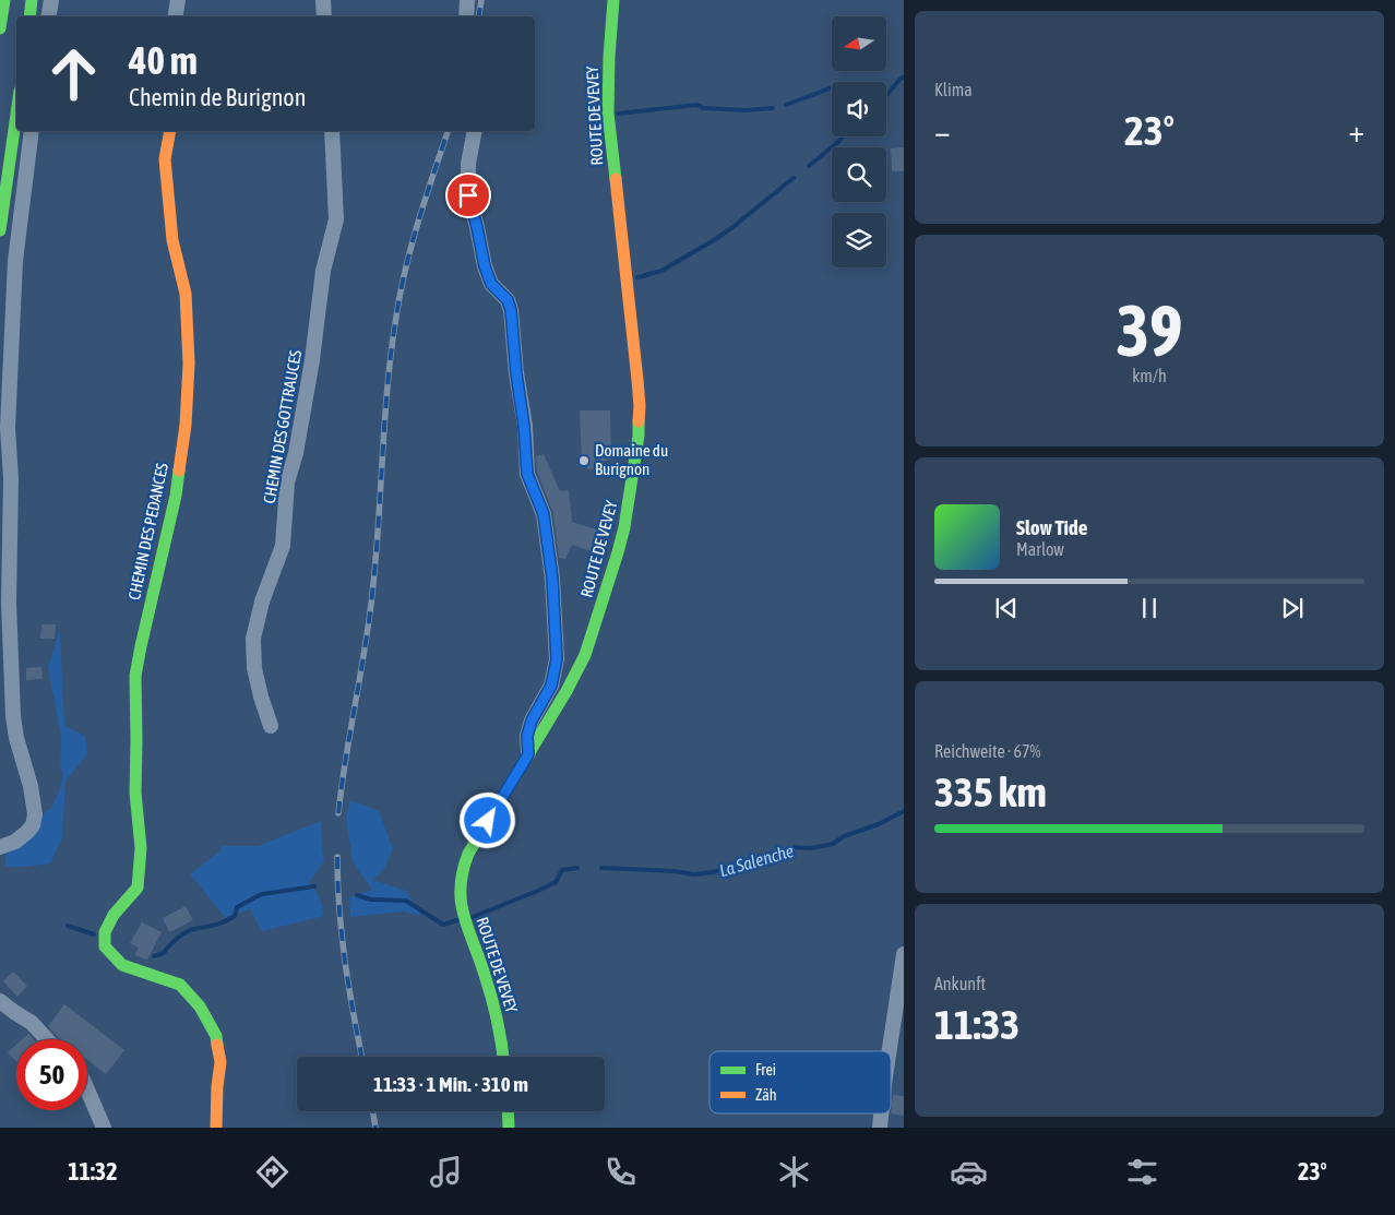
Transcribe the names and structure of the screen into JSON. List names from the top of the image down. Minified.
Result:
{"streets":{"main road":["ROUTE DE VEVEY","CHEMIN DES PEDANCES"],"street":["CHEMIN DES GOTTRAUCES"]},"water":["La Salenche"],"places":["Domaine du Burignon"],"legend":["Frei","Zäh"],"north":"left","page":{"tile":["Klima",["39","km/h"],["Reichweite · 67%","335 km"],["Ankunft","11:33"]],"turn":["40 m","Chemin de Burignon"],"heat":["−","23°","+"],"song":["Slow Tide","Marlow"],"limit":"50","trip":"11:33 · 1 Min. · 310 m","tabs":["11:32","23°"]}}
